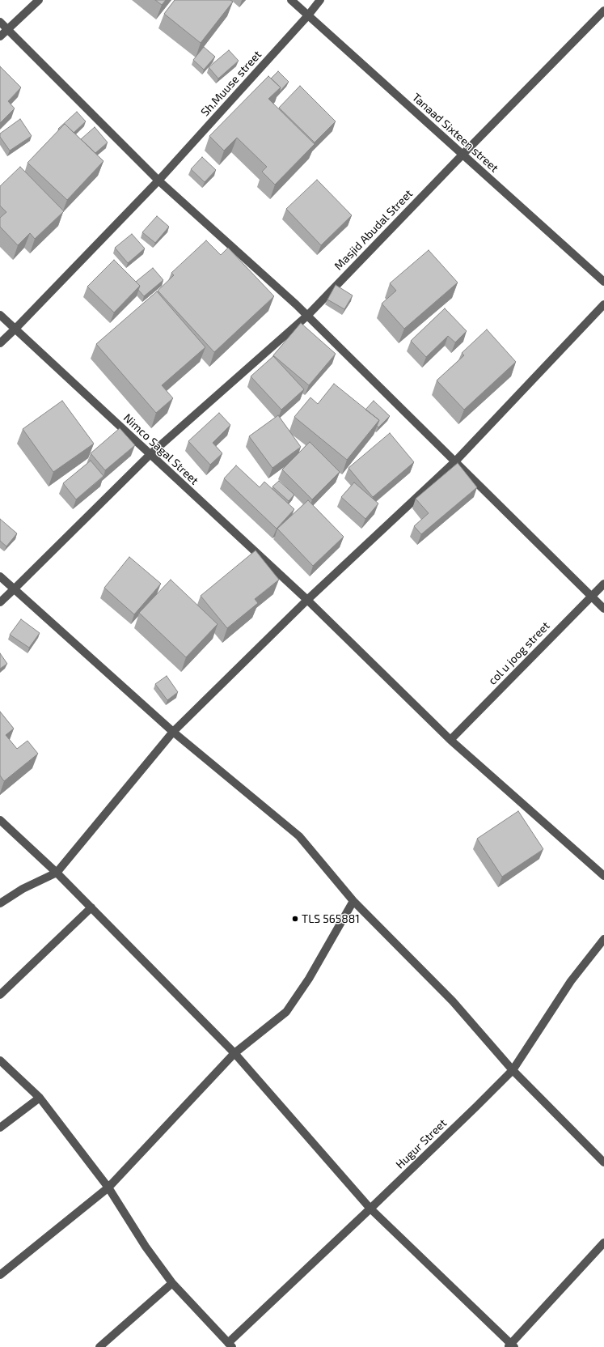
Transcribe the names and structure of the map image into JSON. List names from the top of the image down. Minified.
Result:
{"streets":{"street":["Sh.Muuse street","Tanaad Sixteen street","Masjid Abudal Street","Nimco Sagal Street","col u joog street","Hugur Street"]},"crossings":[["Sh.Muuse street","Tanaad Sixteen street"],["Sh.Muuse street","Nimco Sagal Street"],["Tanaad Sixteen street","Masjid Abudal Street"],["Masjid Abudal Street","Nimco Sagal Street"],["Nimco Sagal Street","col u joog street"]],"places":["TLS 565881"]}
